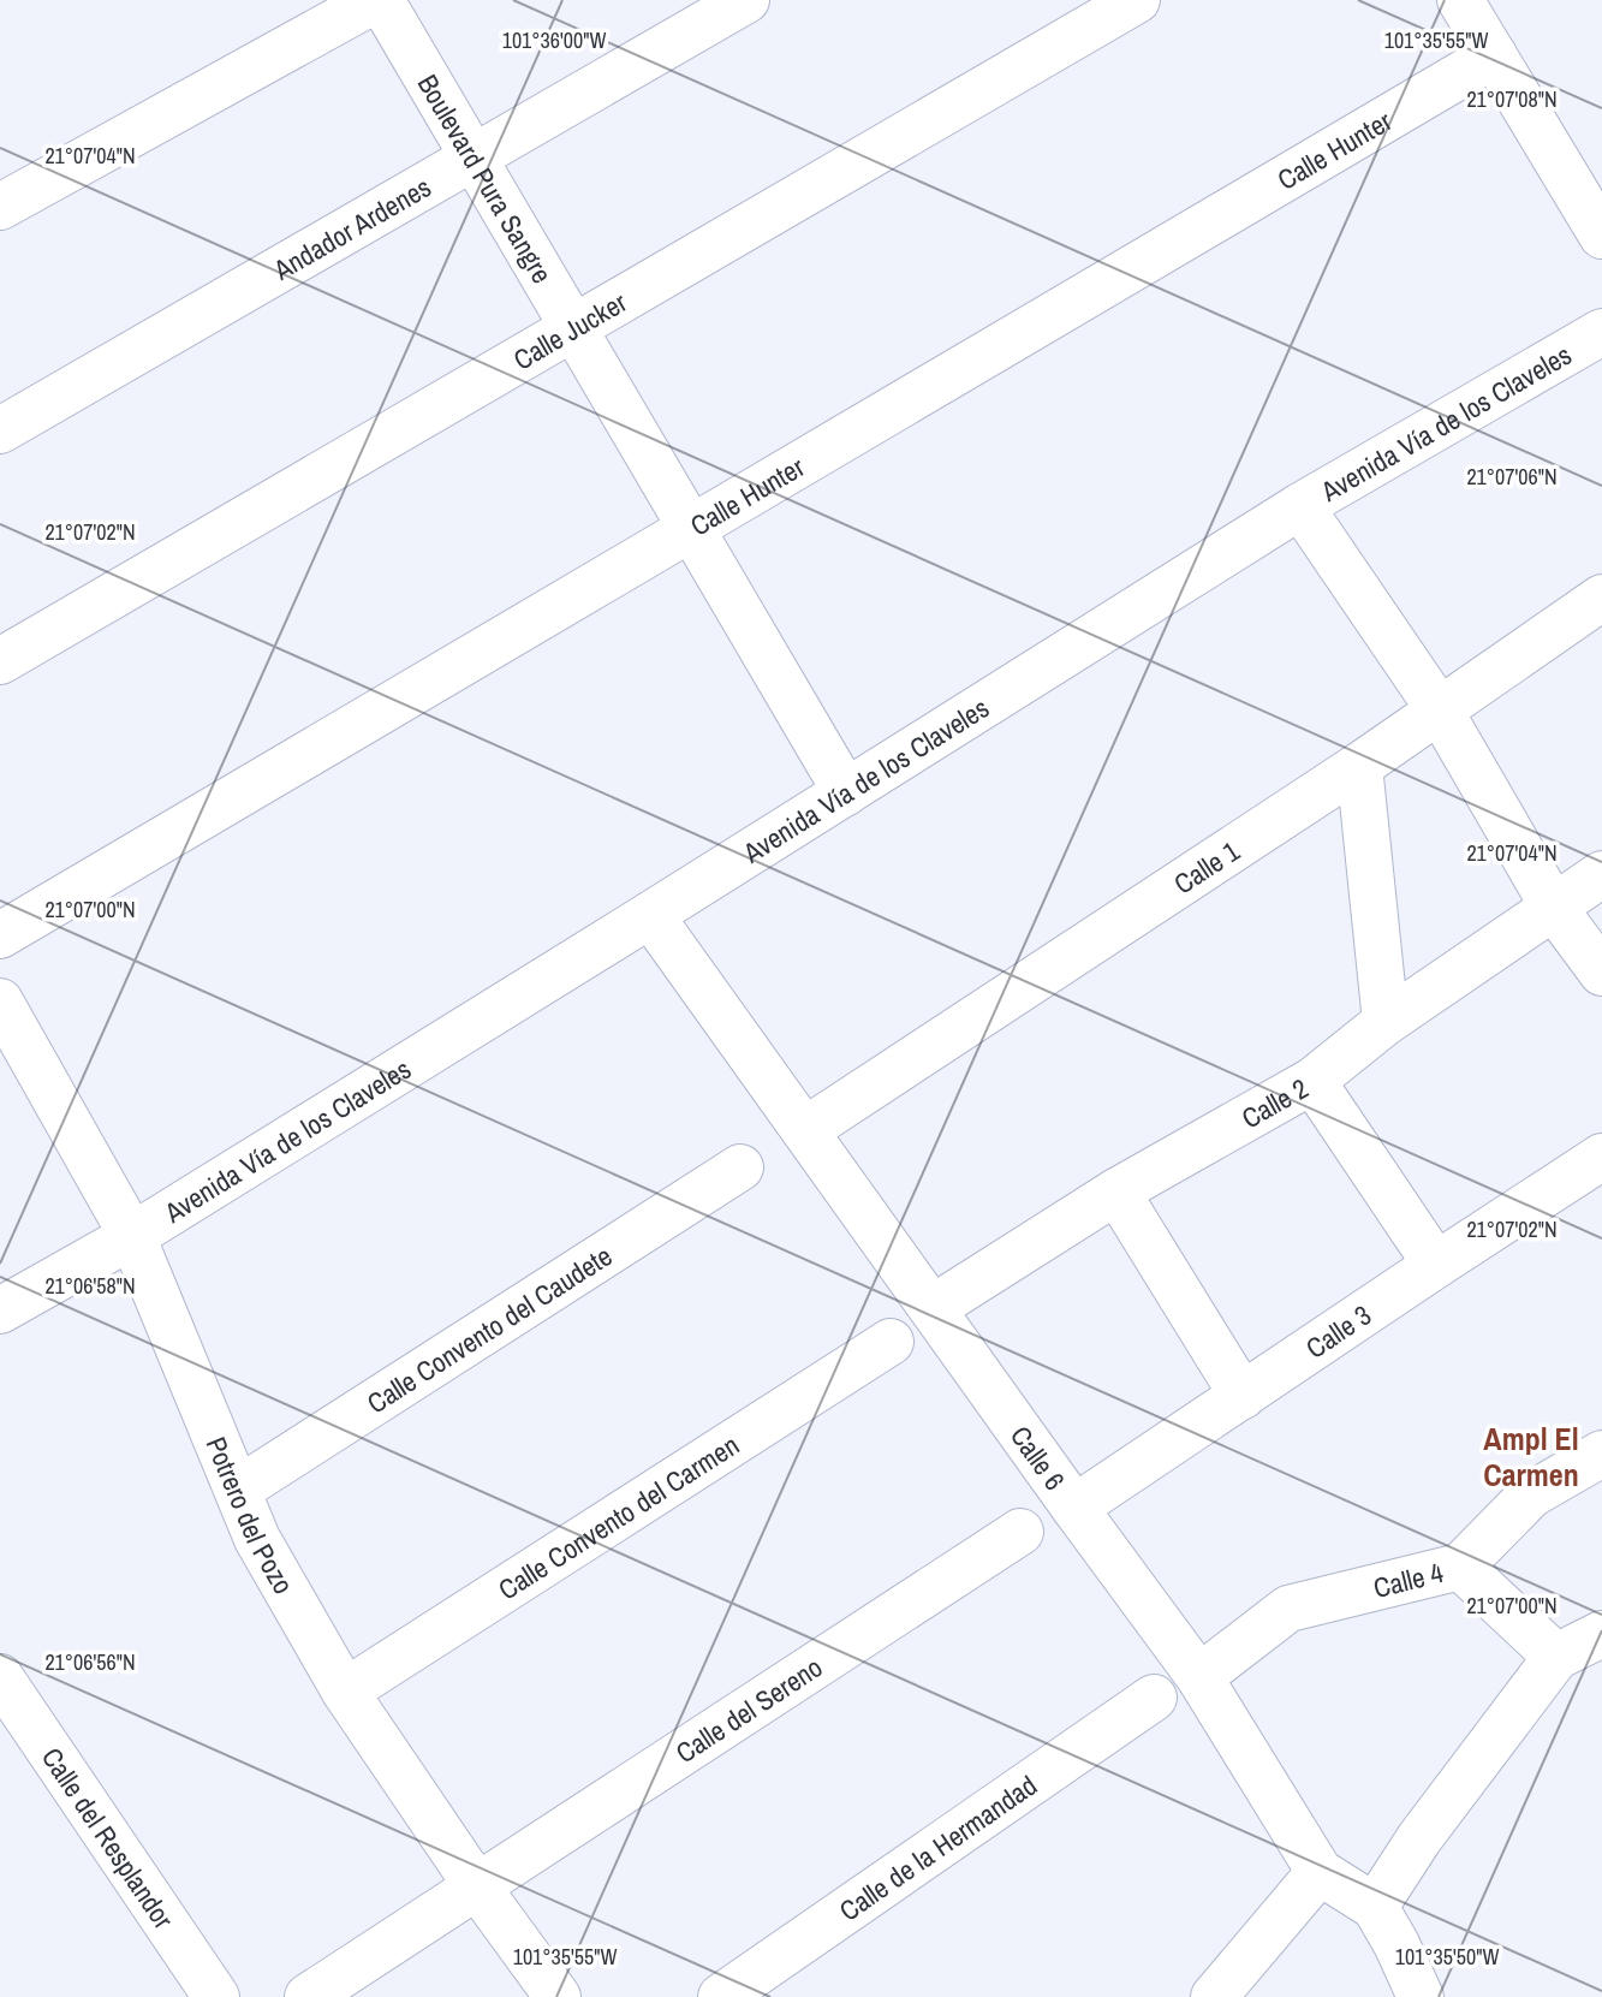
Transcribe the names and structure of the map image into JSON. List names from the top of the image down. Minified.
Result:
{"streets":{"street":["Calle Hunter","Boulevard Pura Sangre","Andador Ardenes","Calle Jucker","Avenida Vía de los Claveles","Calle 1","Calle 2","Calle Convento del Caudete","Calle 3","Calle 6","Potrero del Pozo","Calle Convento del Carmen","Calle 4","Calle del Sereno","Calle del Resplandor","Calle de la Hermandad"]},"crossings":[["Calle Hunter","Boulevard Pura Sangre"],["Boulevard Pura Sangre","Andador Ardenes"],["Boulevard Pura Sangre","Calle Jucker"],["Boulevard Pura Sangre","Avenida Vía de los Claveles"],["Avenida Vía de los Claveles","Calle 6"],["Avenida Vía de los Claveles","Potrero del Pozo"],["Calle 1","Calle 6"],["Calle 2","Calle 6"],["Calle Convento del Caudete","Potrero del Pozo"],["Calle 3","Calle 6"],["Calle 6","Calle 4"],["Potrero del Pozo","Calle Convento del Carmen"],["Potrero del Pozo","Calle del Sereno"]],"districts":["Ampl El Carmen"],"coordinates":["101°36'00\"W","101°35'55\"W","21°07'08\"N","21°07'04\"N","21°07'06\"N","21°07'02\"N","21°07'00\"N","21°06'58\"N","21°06'56\"N","101°35'50\"W"]}
